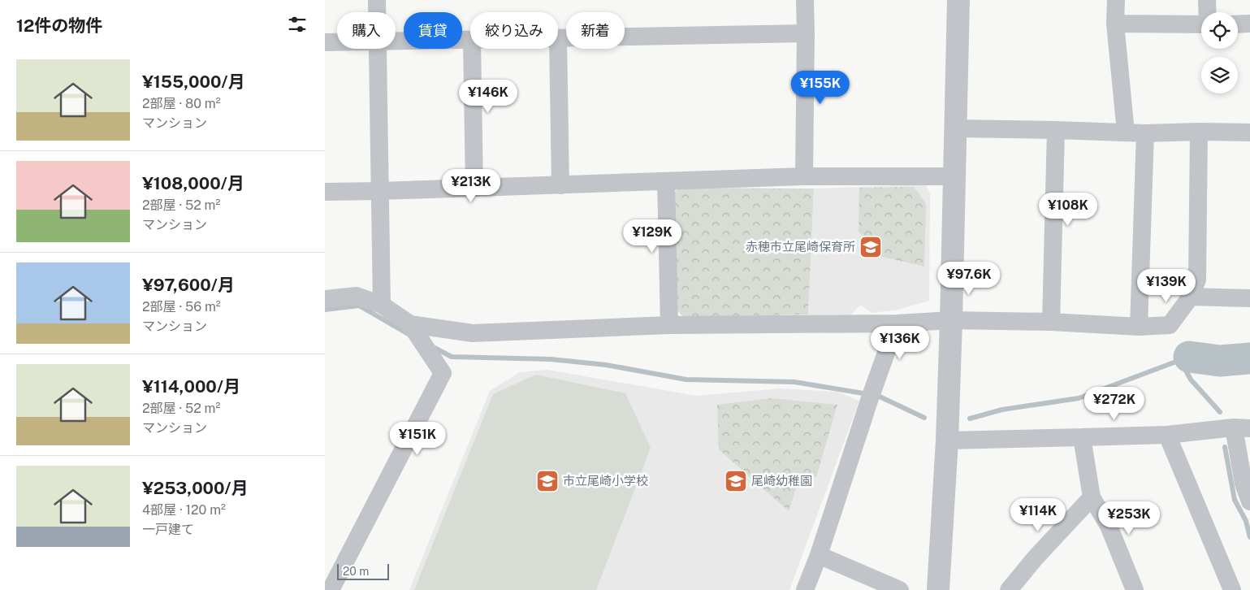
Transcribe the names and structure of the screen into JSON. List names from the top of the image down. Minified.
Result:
{"places":{"school or university":["赤穂市立尾崎保育所","市立尾崎小学校","尾崎幼稚園"]},"scale_bar":"20 m","page":{"heading":"12件の物件","chip":["購入","賃貸","絞り込み","新着"],"list":[{"name":"¥155,000/月","note":"2部屋 · 80 m² · マンション"},{"name":"¥108,000/月","note":"2部屋 · 52 m² · マンション"},{"name":"¥97,600/月","note":"2部屋 · 56 m² · マンション"},{"name":"¥114,000/月","note":"2部屋 · 52 m² · マンション"},{"name":"¥253,000/月","note":"4部屋 · 120 m² · 一戸建て"}],"price":["¥155K","¥146K","¥213K","¥108K","¥129K","¥97.6K","¥139K","¥136K","¥272K","¥151K","¥114K","¥253K"],"scale":"20 m"}}
